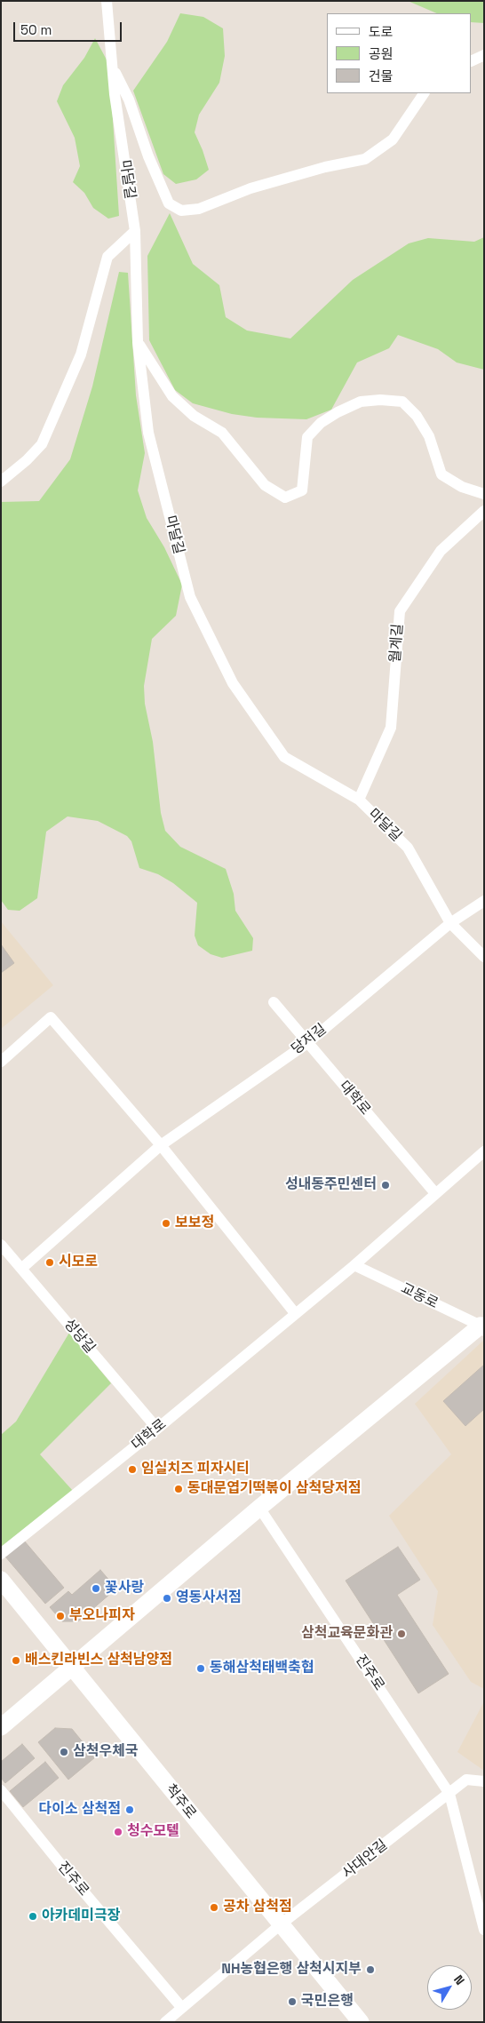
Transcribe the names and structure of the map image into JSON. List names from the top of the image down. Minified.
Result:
{"streets":{"street":["마달길","월계길","당저길","대학로","교동로","성당길","진주로","척주로","사대안길"]},"crossings":[["마달길","월계길"],["마달길","당저길"],["당저길","대학로"],["당저길","성당길"],["대학로","교동로"],["대학로","성당길"],["진주로","사대안길"],["척주로","사대안길"]],"places":["성내동주민센터","보보정","시모로","임실치즈 피자시티","동대문엽기떡볶이 삼척당저점","꽃사랑","영동사서점","부오나피자","삼척교육문화관","배스킨라빈스 삼척남양점","동해삼척태백축협","삼척우체국","다이소 삼척점","청수모텔","공차 삼척점","아카데미극장","NH농협은행 삼척시지부","국민은행"],"legend":["도로","공원","건물"],"scale_bar":"50 m","north":"top right"}
